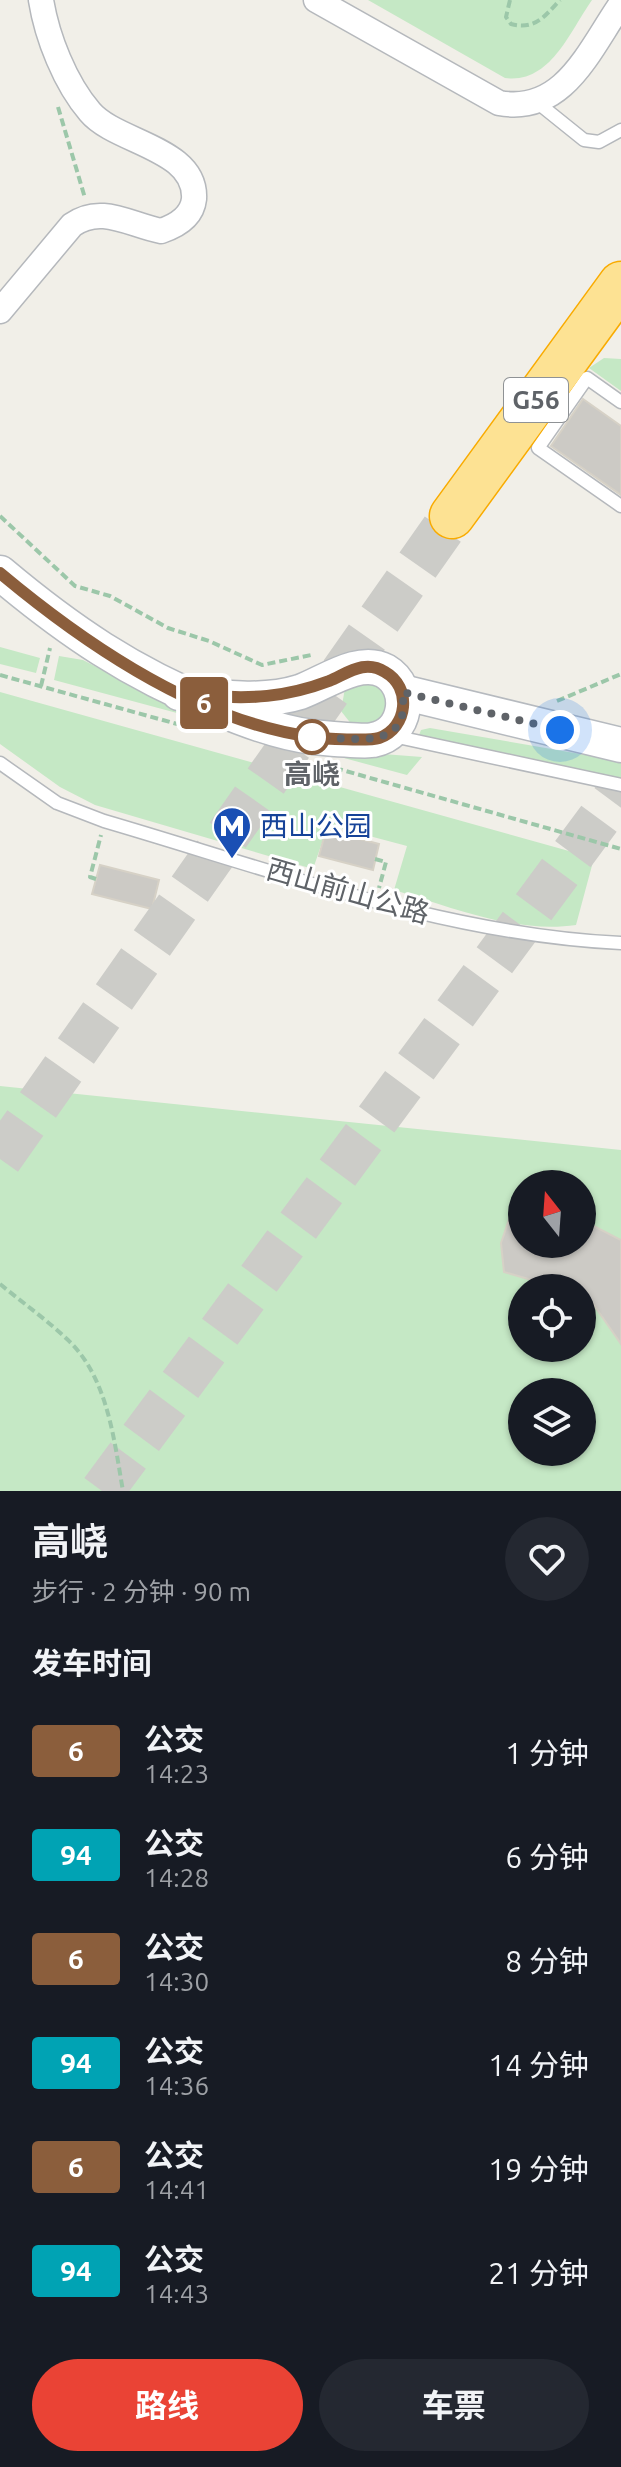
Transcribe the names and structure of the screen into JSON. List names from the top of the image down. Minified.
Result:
{"streets":{"highway":["G56"],"lane":["西山前山公路"]},"places":{"other":["高峣"],"metro station":["西山公园"]},"lines":["bus line 6"],"north":"top","page":{"on_map":"6","heading":[["高峣","步行 · 2 分钟 · 90 m"],"发车时间"],"list":[{"mark":"6","name":"公交","note":"14:23","value":"1 分钟"},{"mark":"94","name":"公交","note":"14:28","value":"6 分钟"},{"mark":"6","name":"公交","note":"14:30","value":"8 分钟"},{"mark":"94","name":"公交","note":"14:36","value":"14 分钟"},{"mark":"6","name":"公交","note":"14:41","value":"19 分钟"},{"mark":"94","name":"公交","note":"14:43","value":"21 分钟"}],"buttons":["路线","车票"]}}
